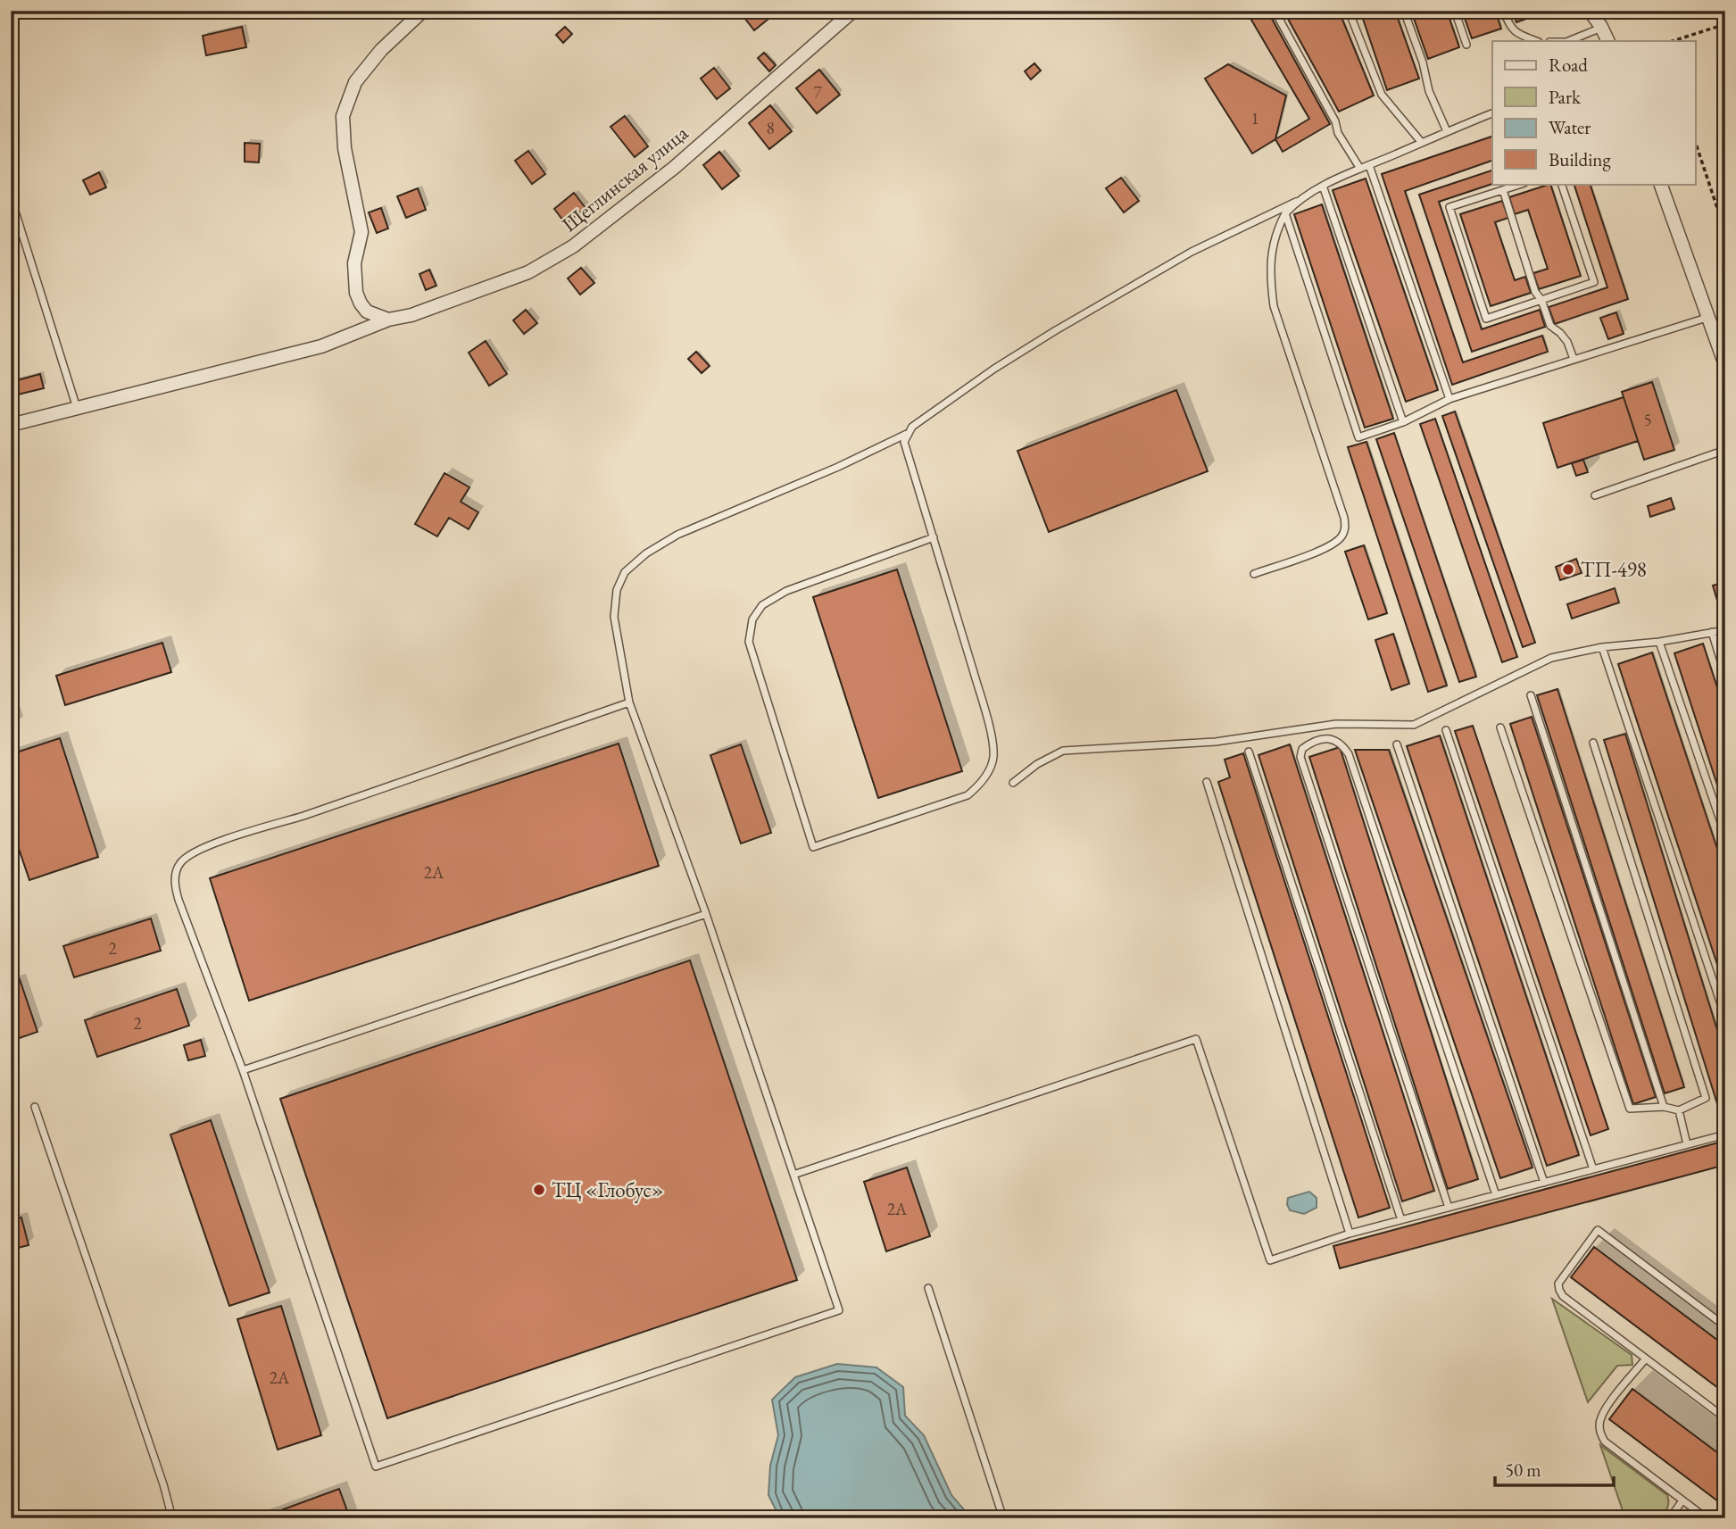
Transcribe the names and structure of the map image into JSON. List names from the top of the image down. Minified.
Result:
{"streets":{"street":["Щеглинская улица"]},"places":["ТП-498","ТЦ «Глобус»"],"house_numbers":["7","1","8","5","2А","2","2","2А","2А"],"legend":["Road","Park","Water","Building"],"scale_bar":"50 m"}
